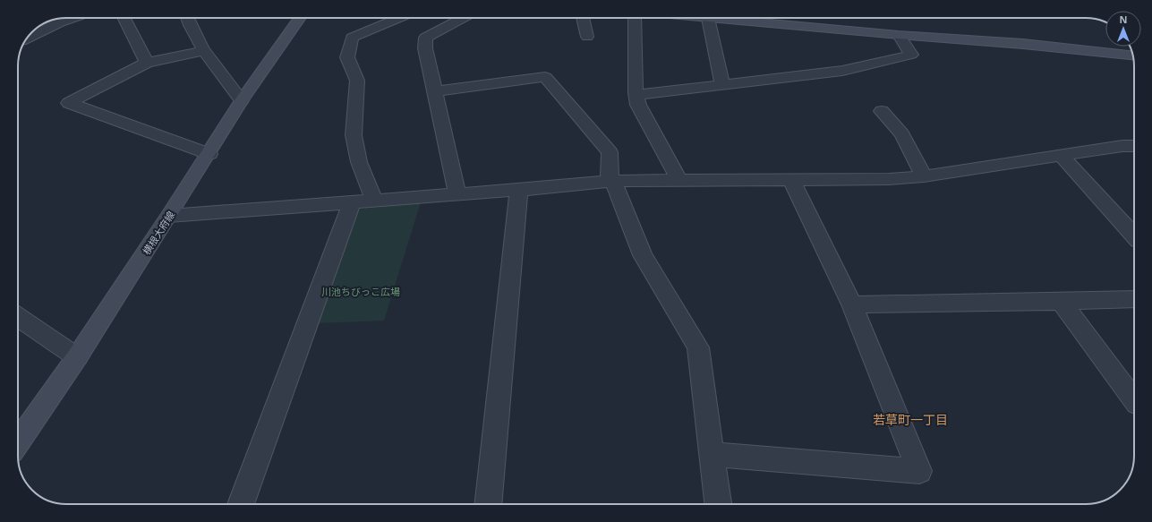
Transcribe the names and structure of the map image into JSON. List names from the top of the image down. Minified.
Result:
{"streets":{"main road":["横根大府線"]},"districts":["若草町一丁目"],"parks":["川池ちびっこ広場"],"north":"top"}
